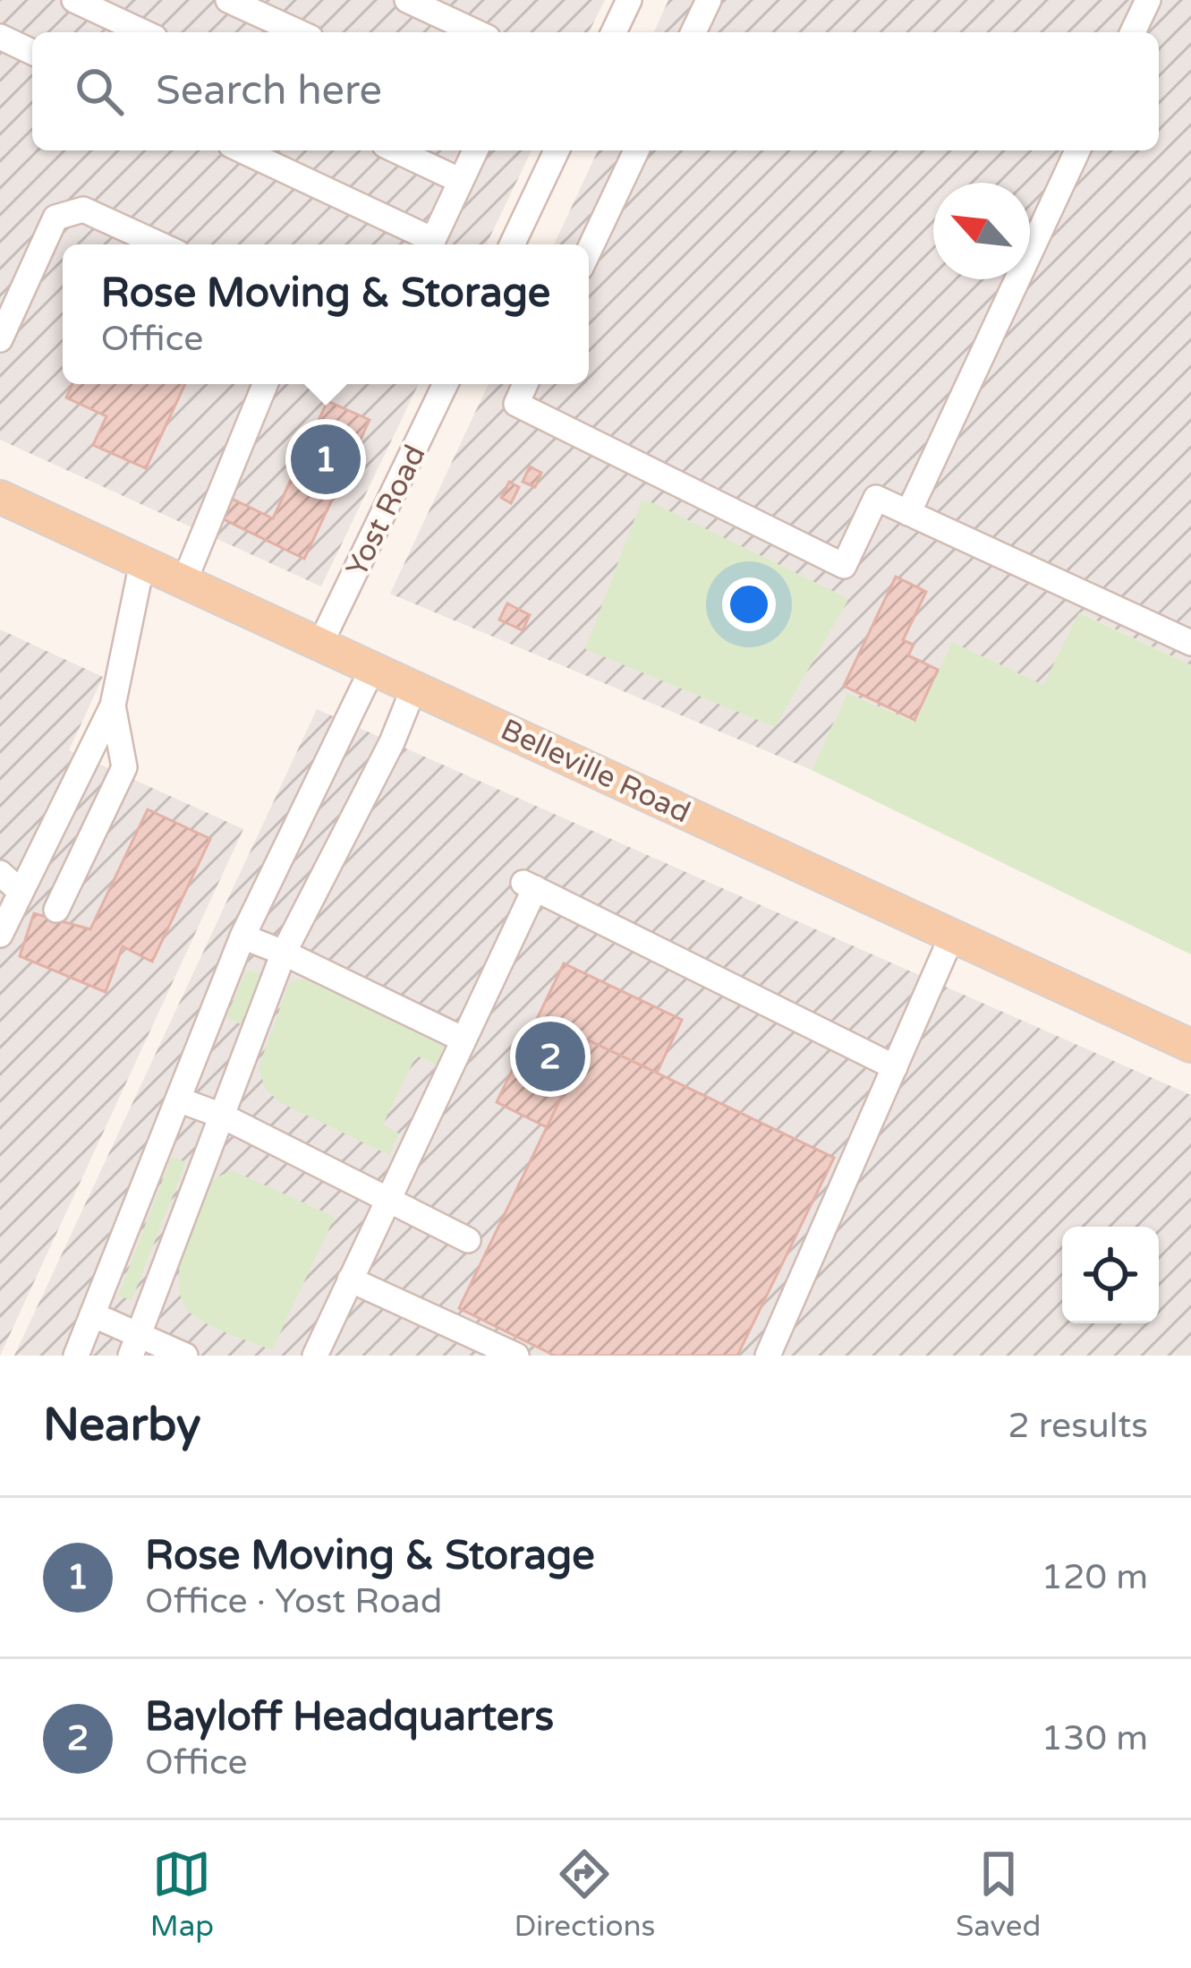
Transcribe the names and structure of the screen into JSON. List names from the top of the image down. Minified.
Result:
{"streets":{"main road":["Belleville Road"],"street":["Yost Road"]},"crossings":[["Yost Road","Belleville Road"]],"north":"top left","page":{"search":"Search here","popup":["Rose Moving & Storage","Office"],"pins":["1","2"],"heading":["Nearby","2 results"],"list":[{"mark":"1","name":"Rose Moving & Storage","note":"Office · Yost Road","value":"120 m"},{"mark":"2","name":"Bayloff Headquarters","note":"Office","value":"130 m"}],"nav":["Map","Directions","Saved"]}}
